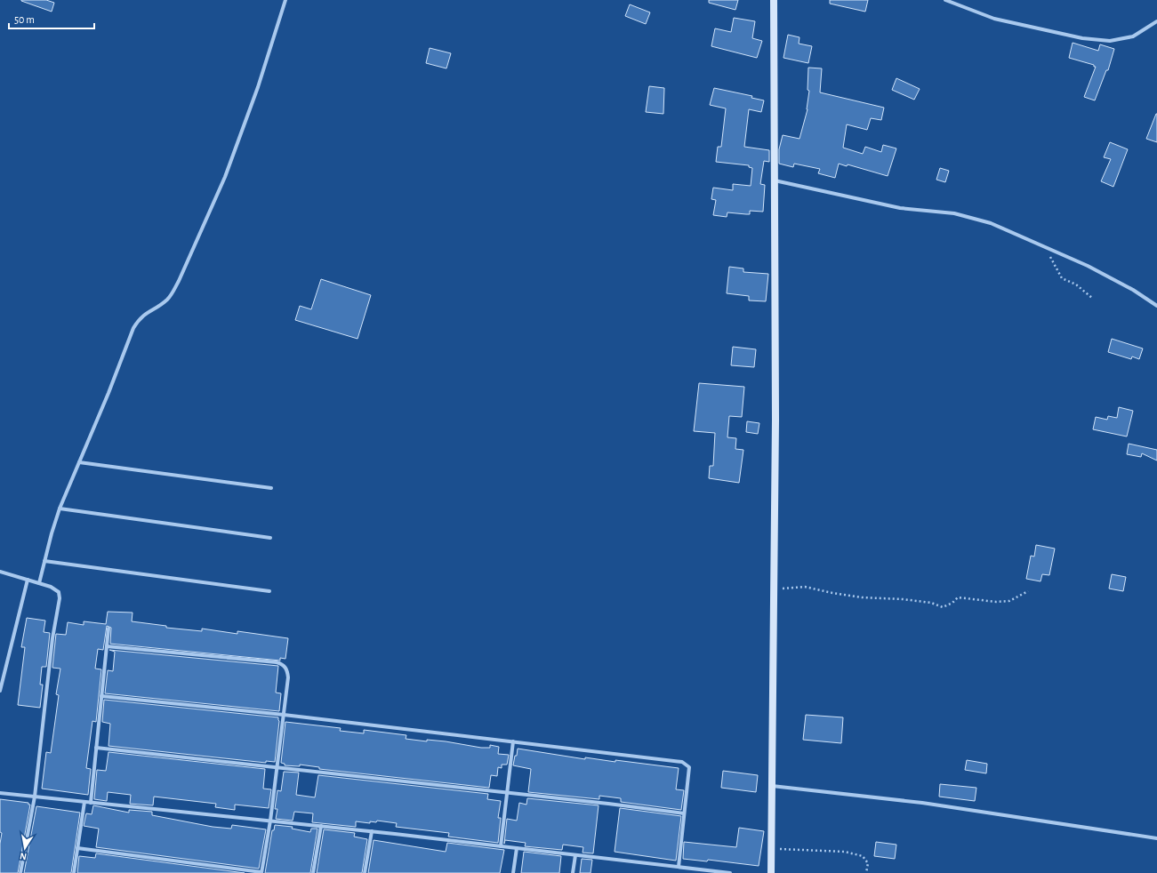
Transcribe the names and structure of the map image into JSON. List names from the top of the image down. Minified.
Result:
{"scale_bar":"50 m","north":"bottom"}
